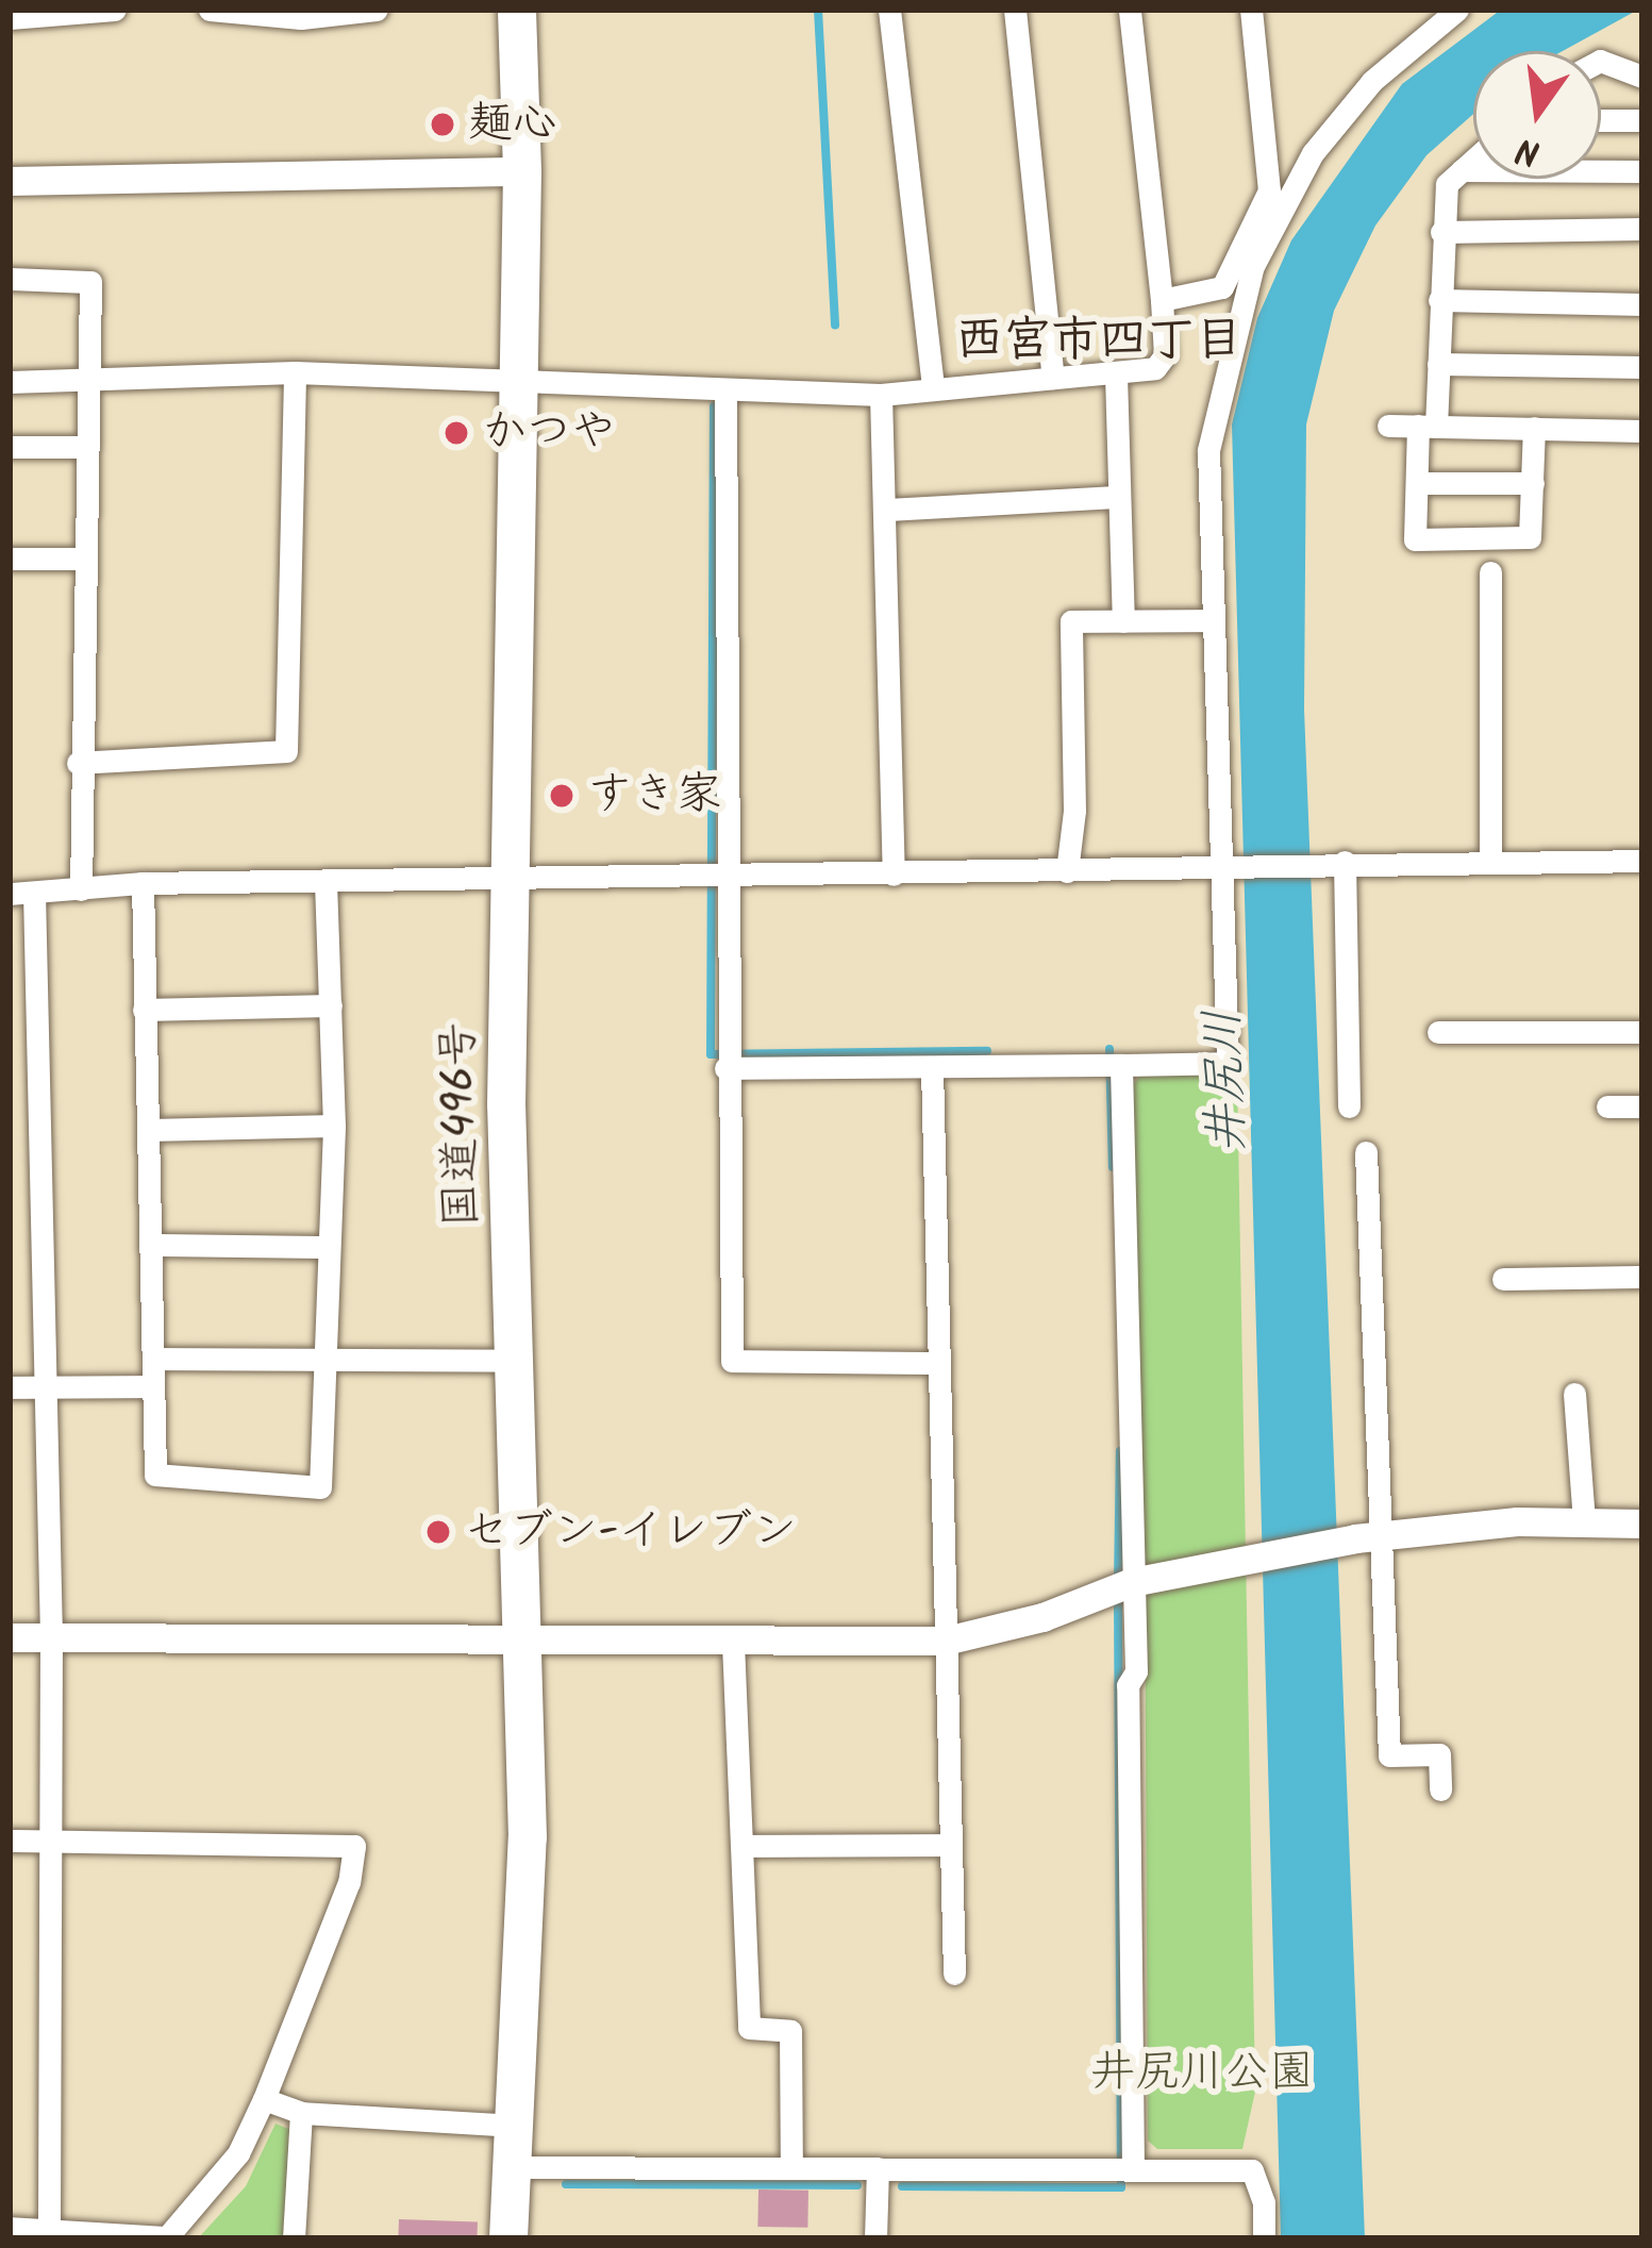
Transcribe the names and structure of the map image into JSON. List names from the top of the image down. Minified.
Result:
{"streets":{"highway":["国道496号"]},"districts":["西宮市四丁目"],"water":["井尻川"],"parks":["井尻川公園"],"places":["麺心","かつや","すき家","セブン-イレブン"],"north":"bottom"}
